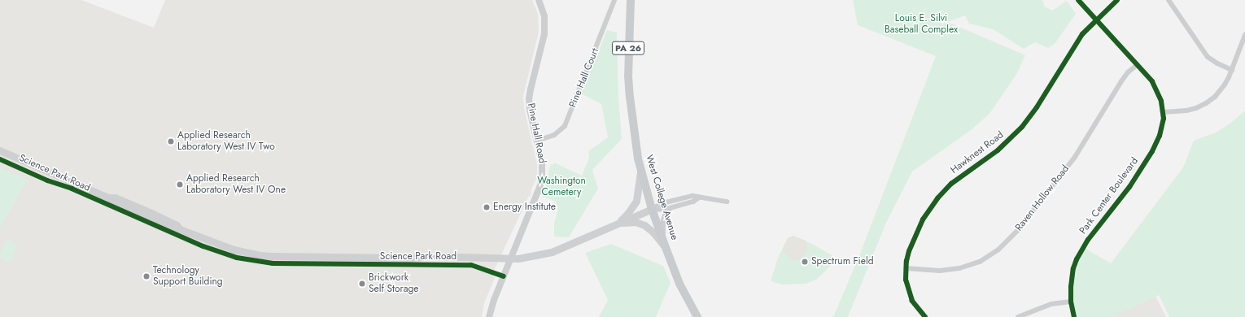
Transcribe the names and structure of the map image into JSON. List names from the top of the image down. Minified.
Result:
{"streets":{"main road":["PA 26","Science Park Road","West College Avenue"],"street":["Pine Hall Court","Pine Hall Road","Hawknest Road","Park Center Boulevard","Raven Hollow Road"]},"crossings":[["Pine Hall Court","Pine Hall Road"],["Pine Hall Road","Science Park Road"],["Hawknest Road","Park Center Boulevard"],["Hawknest Road","Raven Hollow Road"],["Science Park Road","West College Avenue"],["Park Center Boulevard","Raven Hollow Road"]],"parks":["Louis E. Silvi Baseball Complex","Washington Cemetery"],"places":["Applied Research Laboratory West IV Two","Applied Research Laboratory West IV One","Energy Institute","Spectrum Field","Technology Support Building","Brickwork Self Storage"]}
